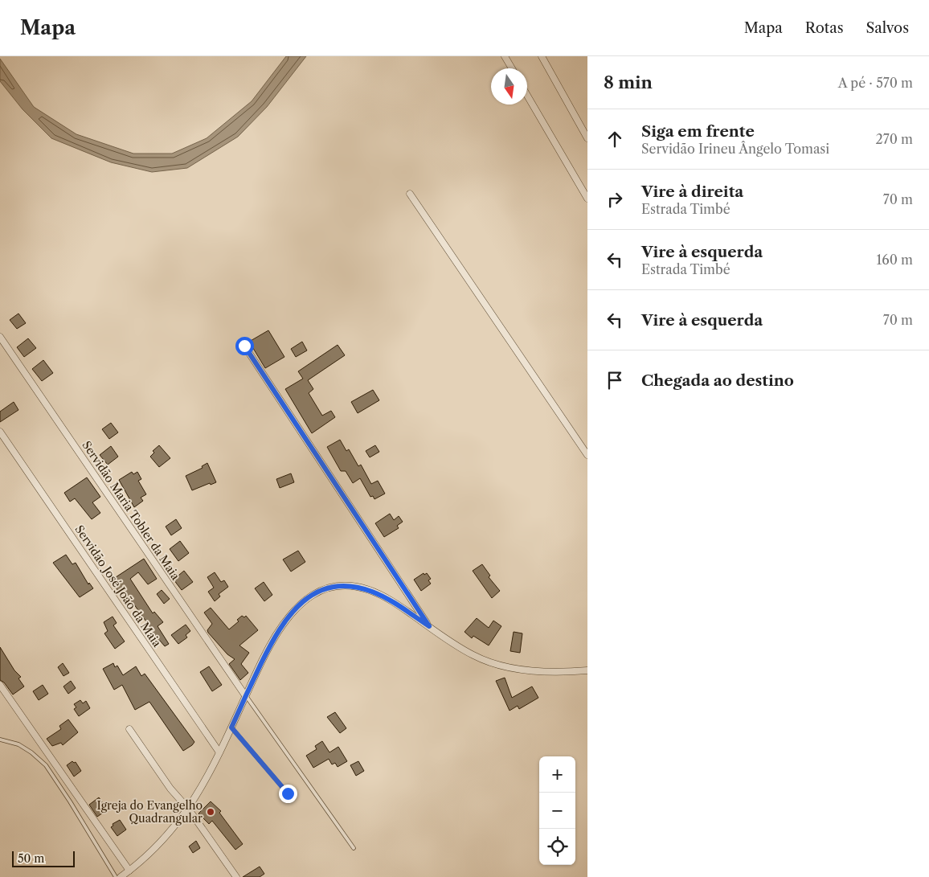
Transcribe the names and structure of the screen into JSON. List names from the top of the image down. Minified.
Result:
{"streets":{"street":["Servidão Maria Tobler da Maia","Servidão José João da Maia"]},"places":["Igreja do Evangelho Quadrangular"],"scale_bar":"50 m","north":"bottom","page":{"header":"Mapa","nav":["Mapa","Rotas","Salvos"],"heading":["8 min","A pé · 570 m"],"list":[["Siga em frente","Servidão Irineu Ângelo Tomasi","270 m"],["Vire à direita","Estrada Timbé","70 m"],["Vire à esquerda","Estrada Timbé","160 m"],["Vire à esquerda","70 m"],"Chegada ao destino"],"map_buttons":["+","−"],"scale":"50 m"}}
